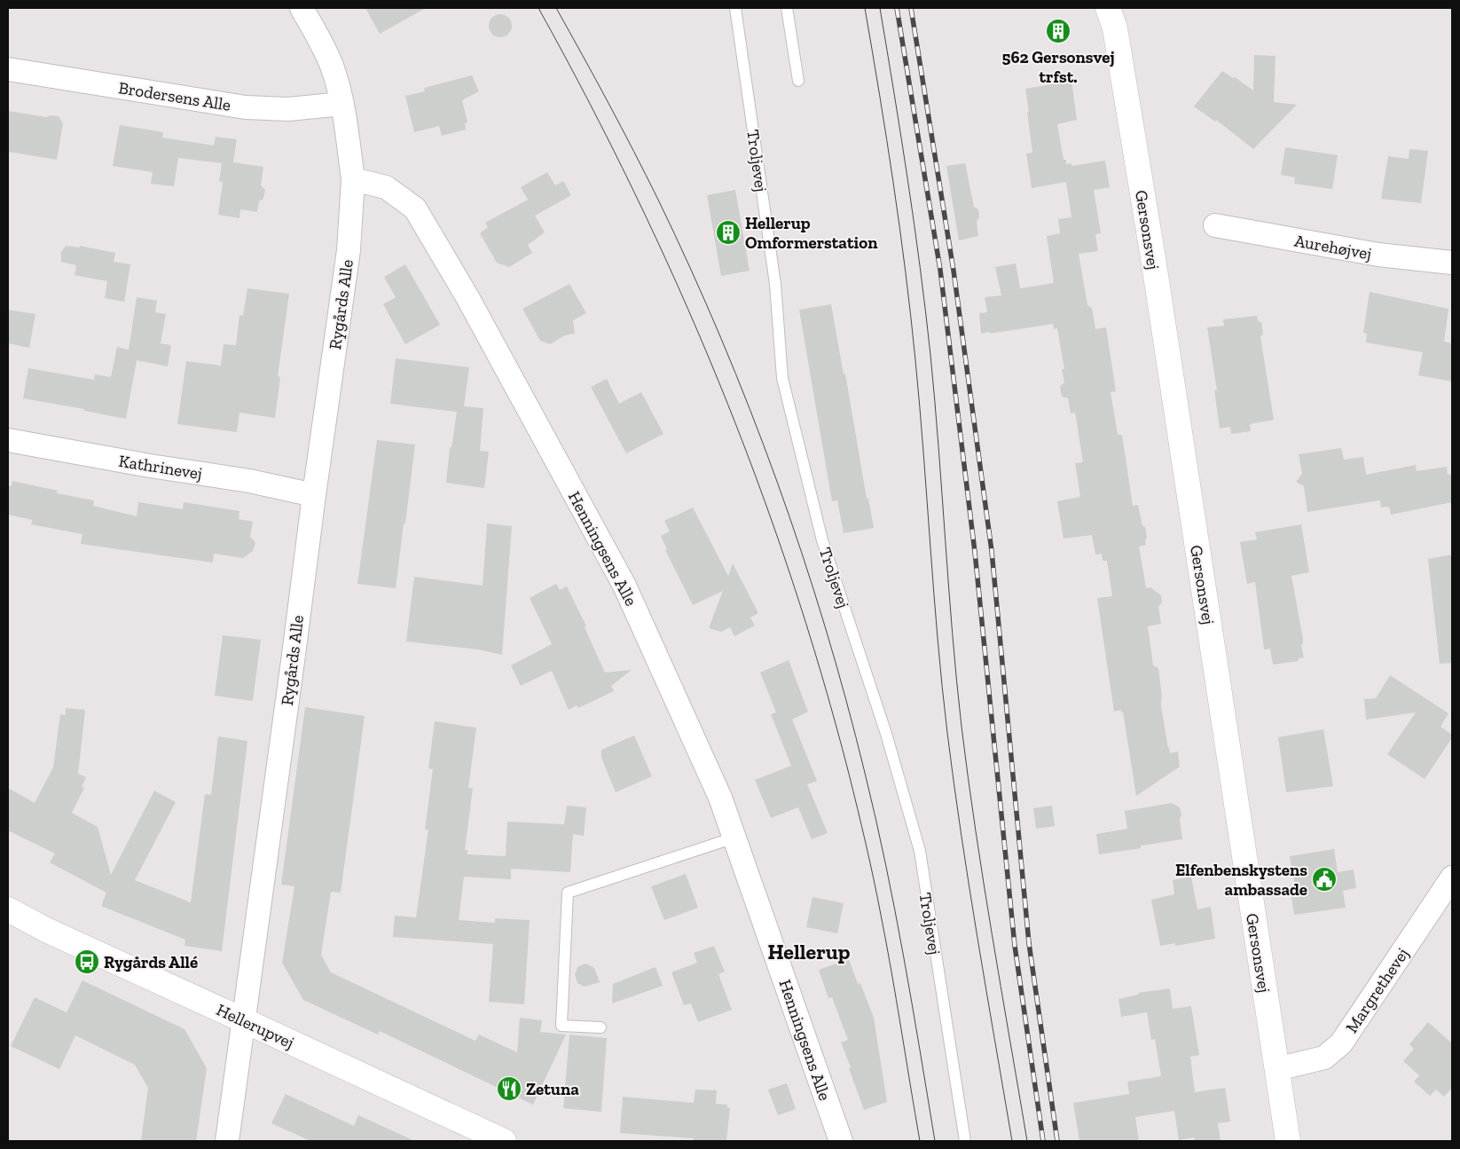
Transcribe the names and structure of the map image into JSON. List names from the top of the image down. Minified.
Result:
{"streets":{"street":["Brodersens Alle","Gersonsvej","Aurehøjvej","Rygårds Alle","Kathrinevej","Henningsens Alle","Margrethevej","Hellerupvej"],"lane":["Troljevej"]},"crossings":[["Gersonsvej","Margrethevej"],["Rygårds Alle","Kathrinevej"],["Rygårds Alle","Henningsens Alle"],["Rygårds Alle","Hellerupvej"]],"districts":["Hellerup"],"places":{"building":["562 Gersonsvej trfst.","Hellerup Omformerstation"],"public building":["Elfenbenskystens ambassade"],"bus stop":["Rygårds Allé"],"restaurant":["Zetuna"]}}
